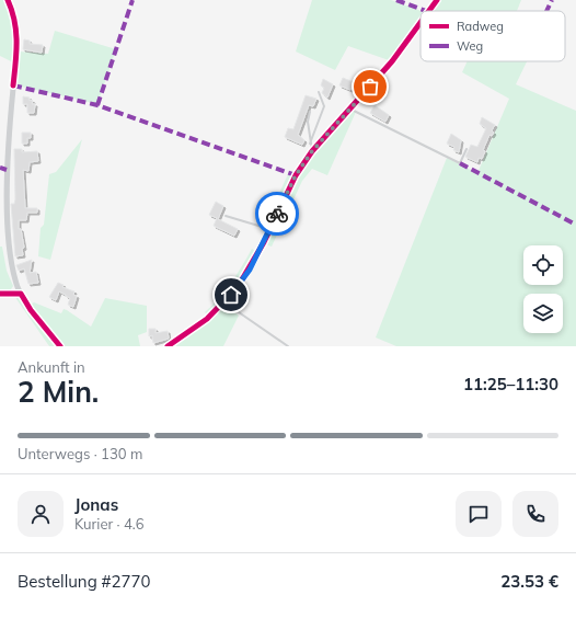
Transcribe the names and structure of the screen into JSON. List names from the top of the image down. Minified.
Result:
{"legend":["Radweg","Weg"],"page":{"heading":["2 Min.","Ankunft in","11:25–11:30"],"panel":["Jonas","Kurier · 4.6","Bestellung #2770","23.53 €"],"bar":"Unterwegs · 130 m"}}
